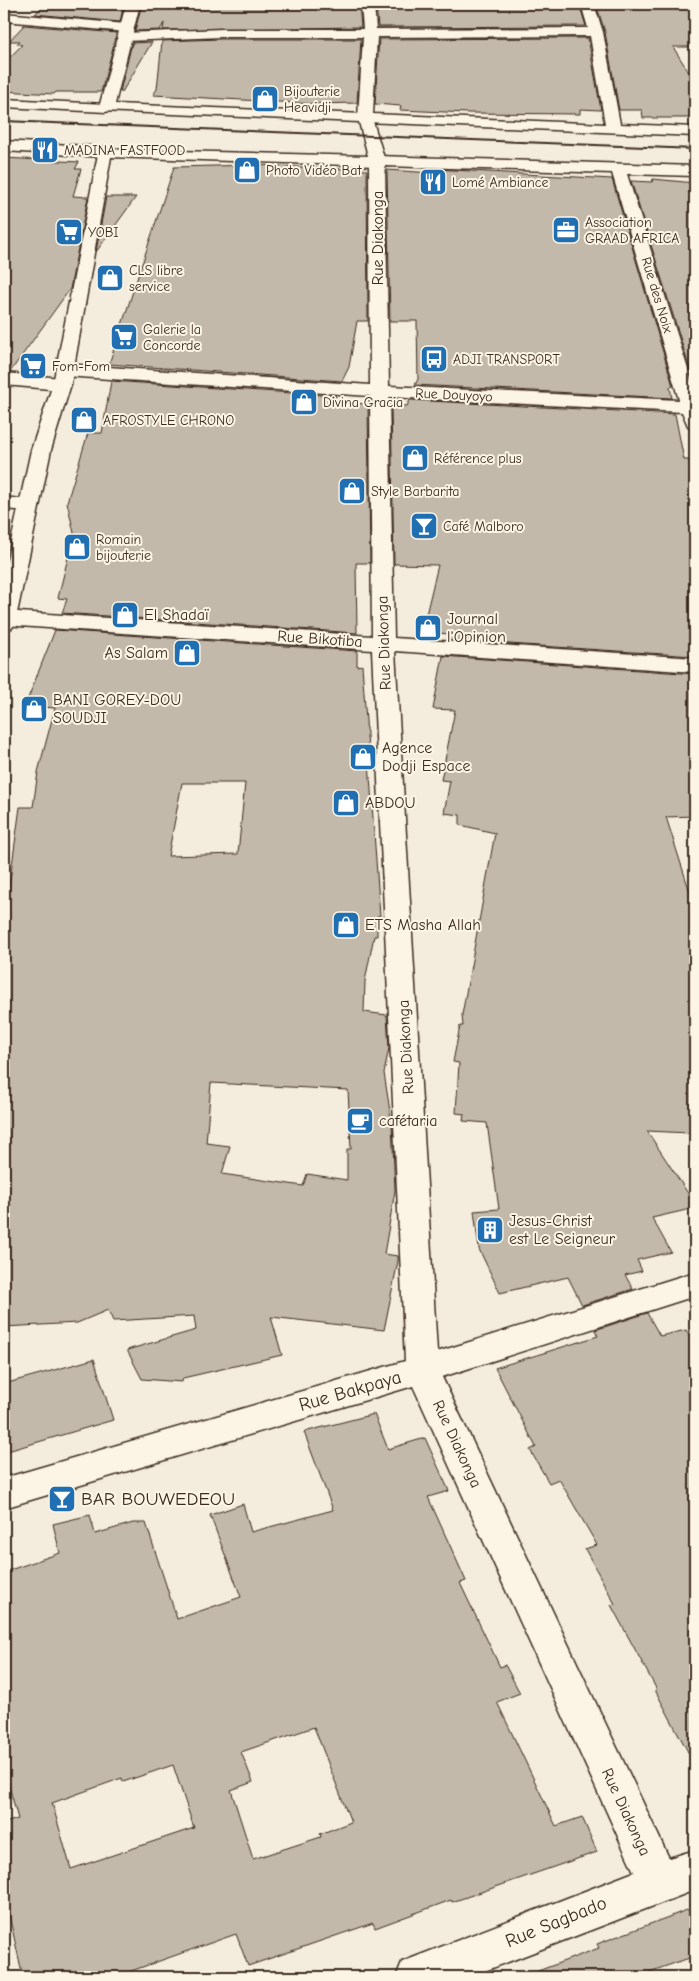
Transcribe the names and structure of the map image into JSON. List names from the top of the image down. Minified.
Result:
{"streets":{"street":["Rue Diakonga","Rue des Noix","Rue Douyoyo","Rue Bikotiba","Rue Bakpaya","Rue Sagbado"]},"crossings":[["Rue Diakonga","Rue Douyoyo"],["Rue Diakonga","Rue Bikotiba"],["Rue Diakonga","Rue Bakpaya"],["Rue Diakonga","Rue Sagbado"],["Rue des Noix","Rue Douyoyo"]],"places":{"shop":["Bijouterie Heavidji","Photo Vidéo Bat","CLS libre service","Divina Gracia","AFROSTYLE CHRONO","Référence plus","Style Barbarita","Romain bijouterie","El Shadaï","Journal l'Opinion","As Salam","BANI GOREY-DOU SOUDJI","Agence Dodji Espace","ABDOU","ETS Masha Allah"],"restaurant":["MADINA FASTFOOD","Lomé Ambiance"],"office":["Association GRAAD AFRICA"],"supermarket":["YOBI","Galerie la Concorde","Fom-Fom"],"bus stop":["ADJI TRANSPORT"],"bar":["Café Malboro","BAR BOUWEDEOU"],"cafe":["cafétaria"],"building":["Jesus-Christ est Le Seigneur"]}}
